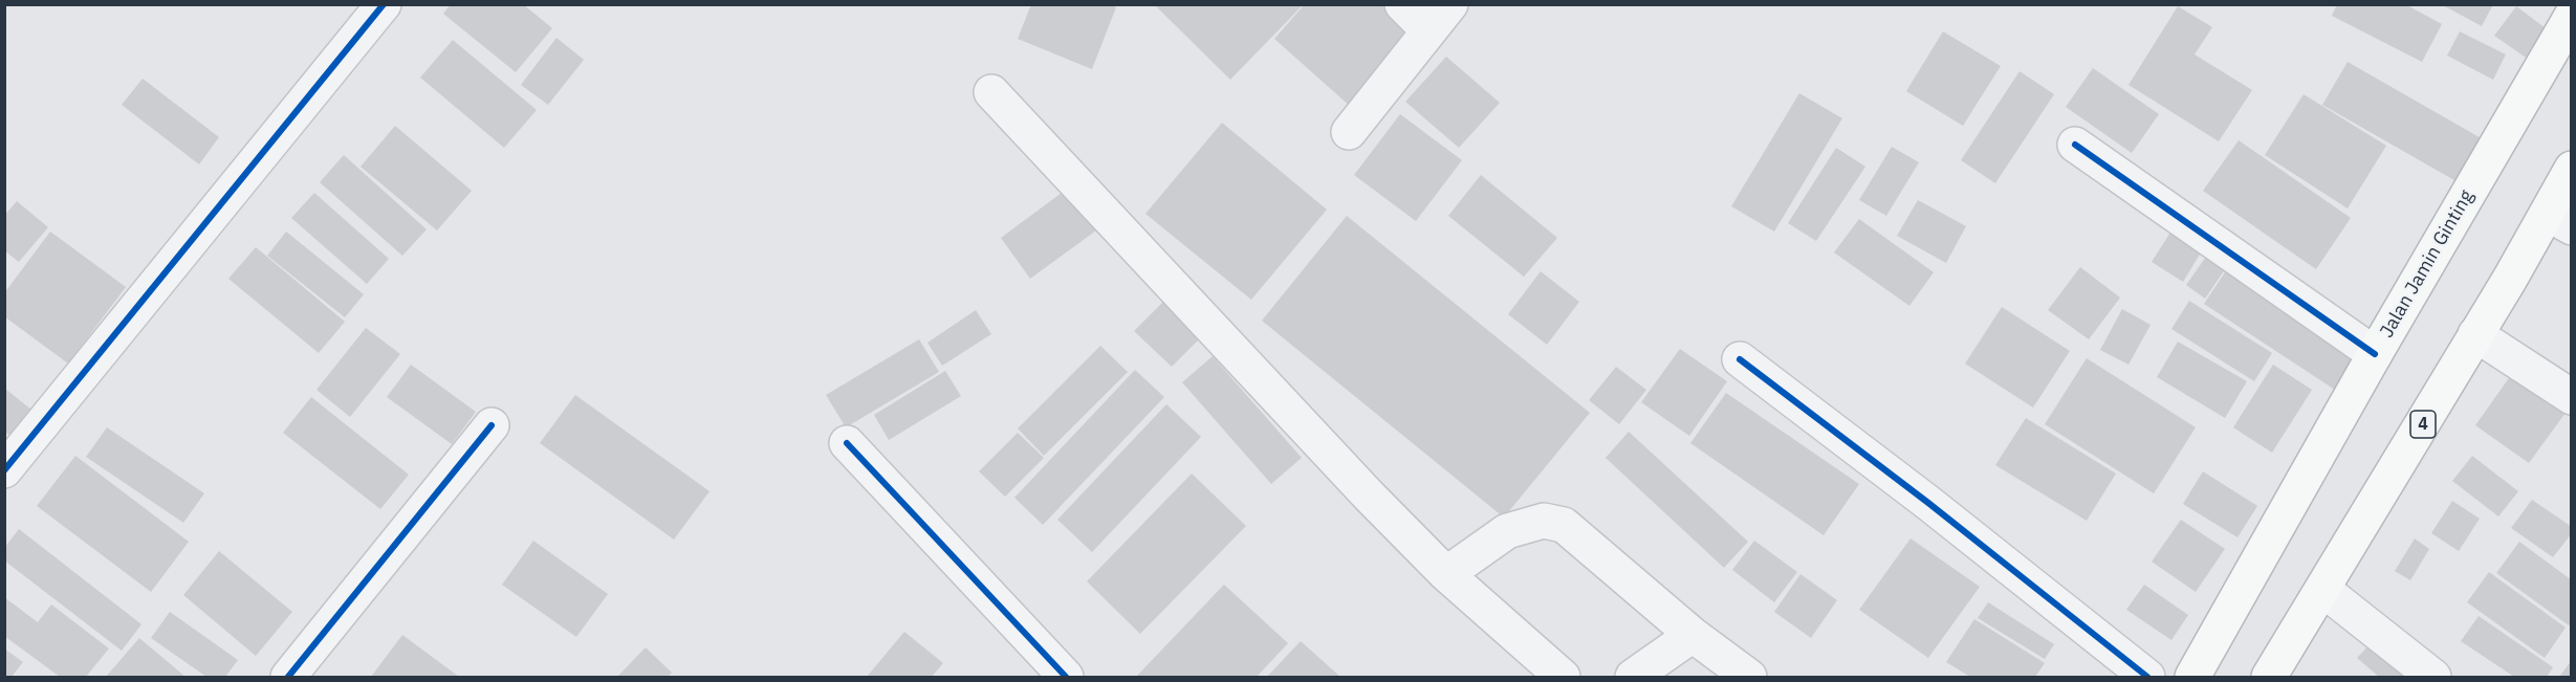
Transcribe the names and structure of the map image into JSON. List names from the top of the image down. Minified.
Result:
{"streets":{"highway":["Jalan Jamin Ginting","4"]}}
